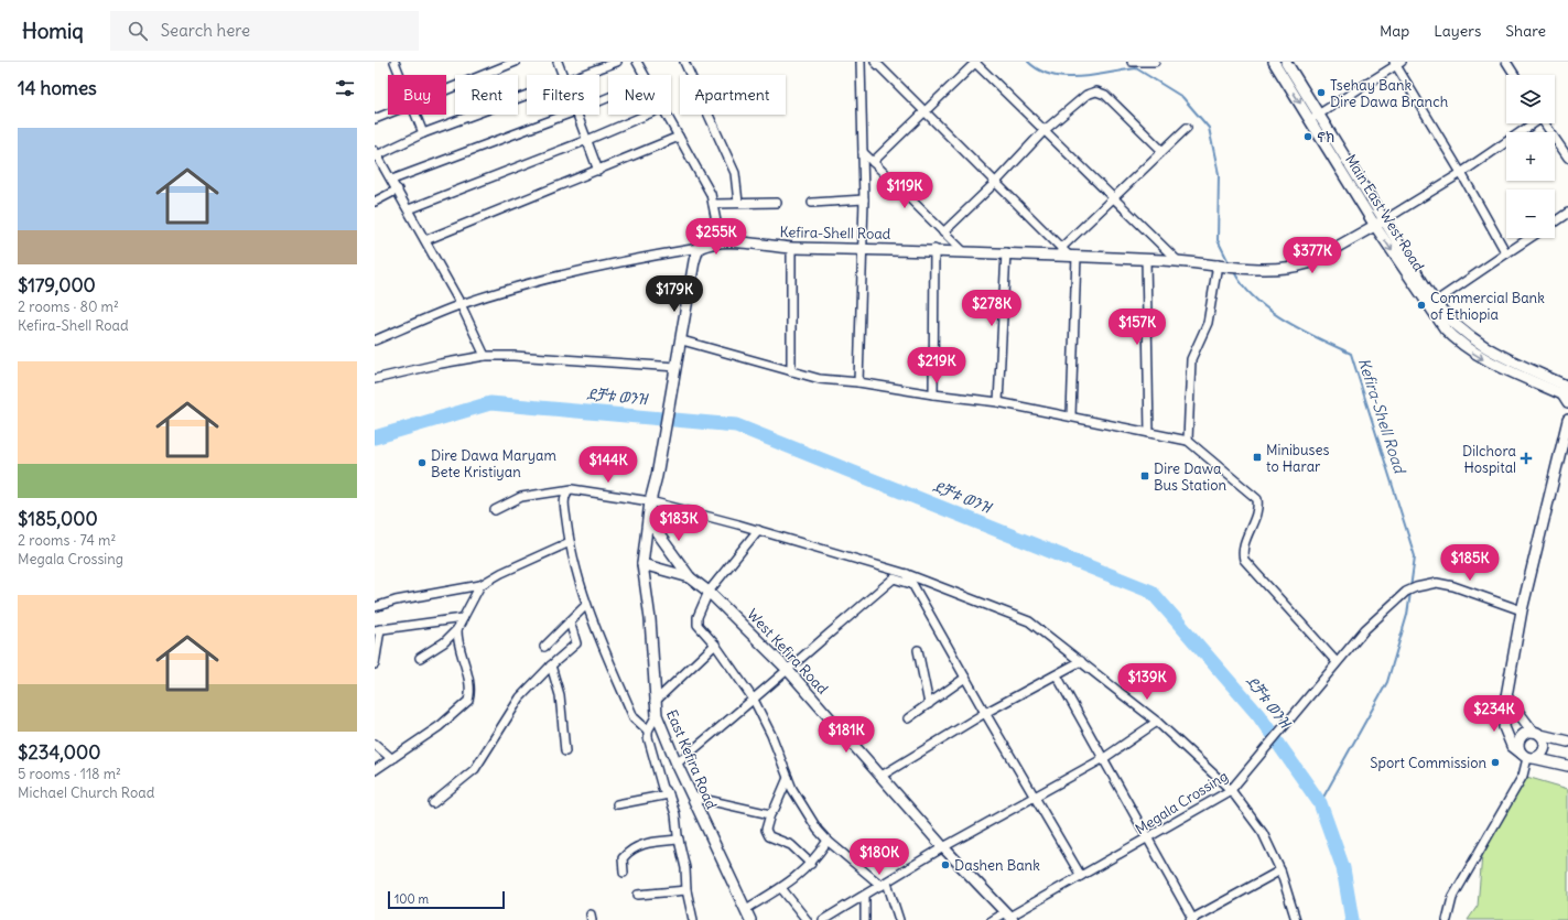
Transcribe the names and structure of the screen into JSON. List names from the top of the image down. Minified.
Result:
{"streets":{"main road":["Main East West Road","Kefira-Shell Road","West Kefira Road","East Kefira Road"],"street":["Megala Crossing"]},"crossings":[["Main East West Road","Kefira-Shell Road"],["West Kefira Road","East Kefira Road"],["West Kefira Road","Megala Crossing"]],"water":["ደቻቱ ወንዝ","Kefira-Shell Road"],"places":{"other":["Tsehay Bank Dire Dawa Branch","ኖክ","Commercial Bank of Ethiopia","Dire Dawa Maryam Bete Kristiyan","Sport Commission","Dashen Bank"],"transit":["Minibuses to Harar","Dire Dawa Bus Station"],"health":["Dilchora Hospital"]},"scale_bar":"100 m","page":{"header":"Homiq","search":"Search here","nav":["Map","Layers","Share"],"heading":"14 homes","map_buttons":["+","−"],"chip":["Buy","Rent","Filters","New","Apartment"],"list":[{"name":"$179,000","note":"2 rooms · 80 m² · Kefira-Shell Road"},{"name":"$185,000","note":"2 rooms · 74 m² · Megala Crossing"},{"name":"$234,000","note":"5 rooms · 118 m² · Michael Church Road"}],"price":["$119K","$255K","$377K","$179K","$278K","$157K","$219K","$144K","$183K","$185K","$139K","$234K","$181K","$180K"],"scale":"100 m"}}
